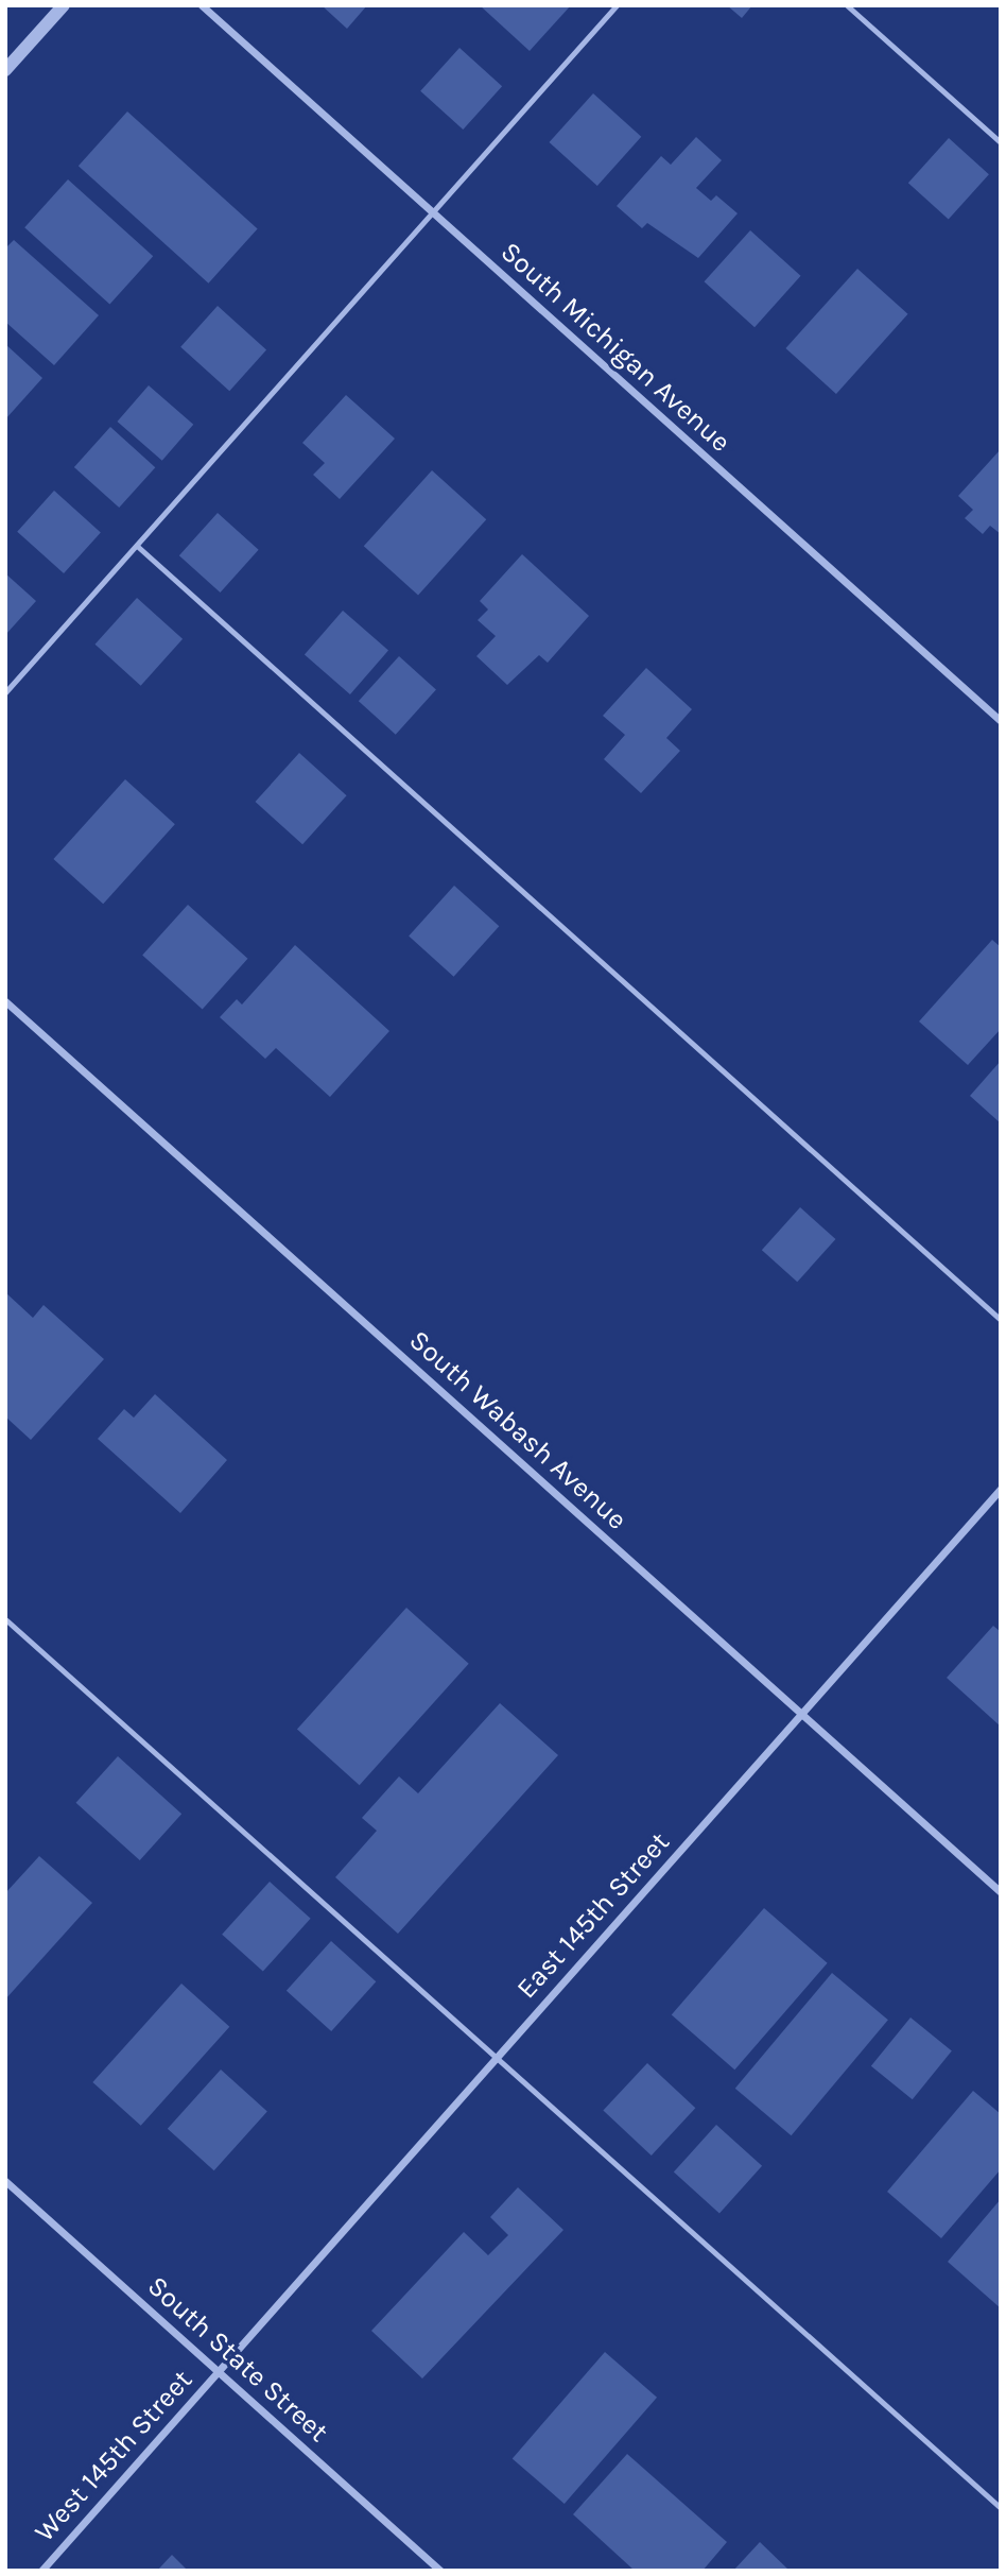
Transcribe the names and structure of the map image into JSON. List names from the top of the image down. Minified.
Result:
{"streets":{"street":["South Michigan Avenue","South Wabash Avenue","East 145th Street","South State Street","West 145th Street"]},"crossings":[["South Wabash Avenue","East 145th Street"],["East 145th Street","South State Street"],["East 145th Street","West 145th Street"],["South State Street","West 145th Street"]]}
